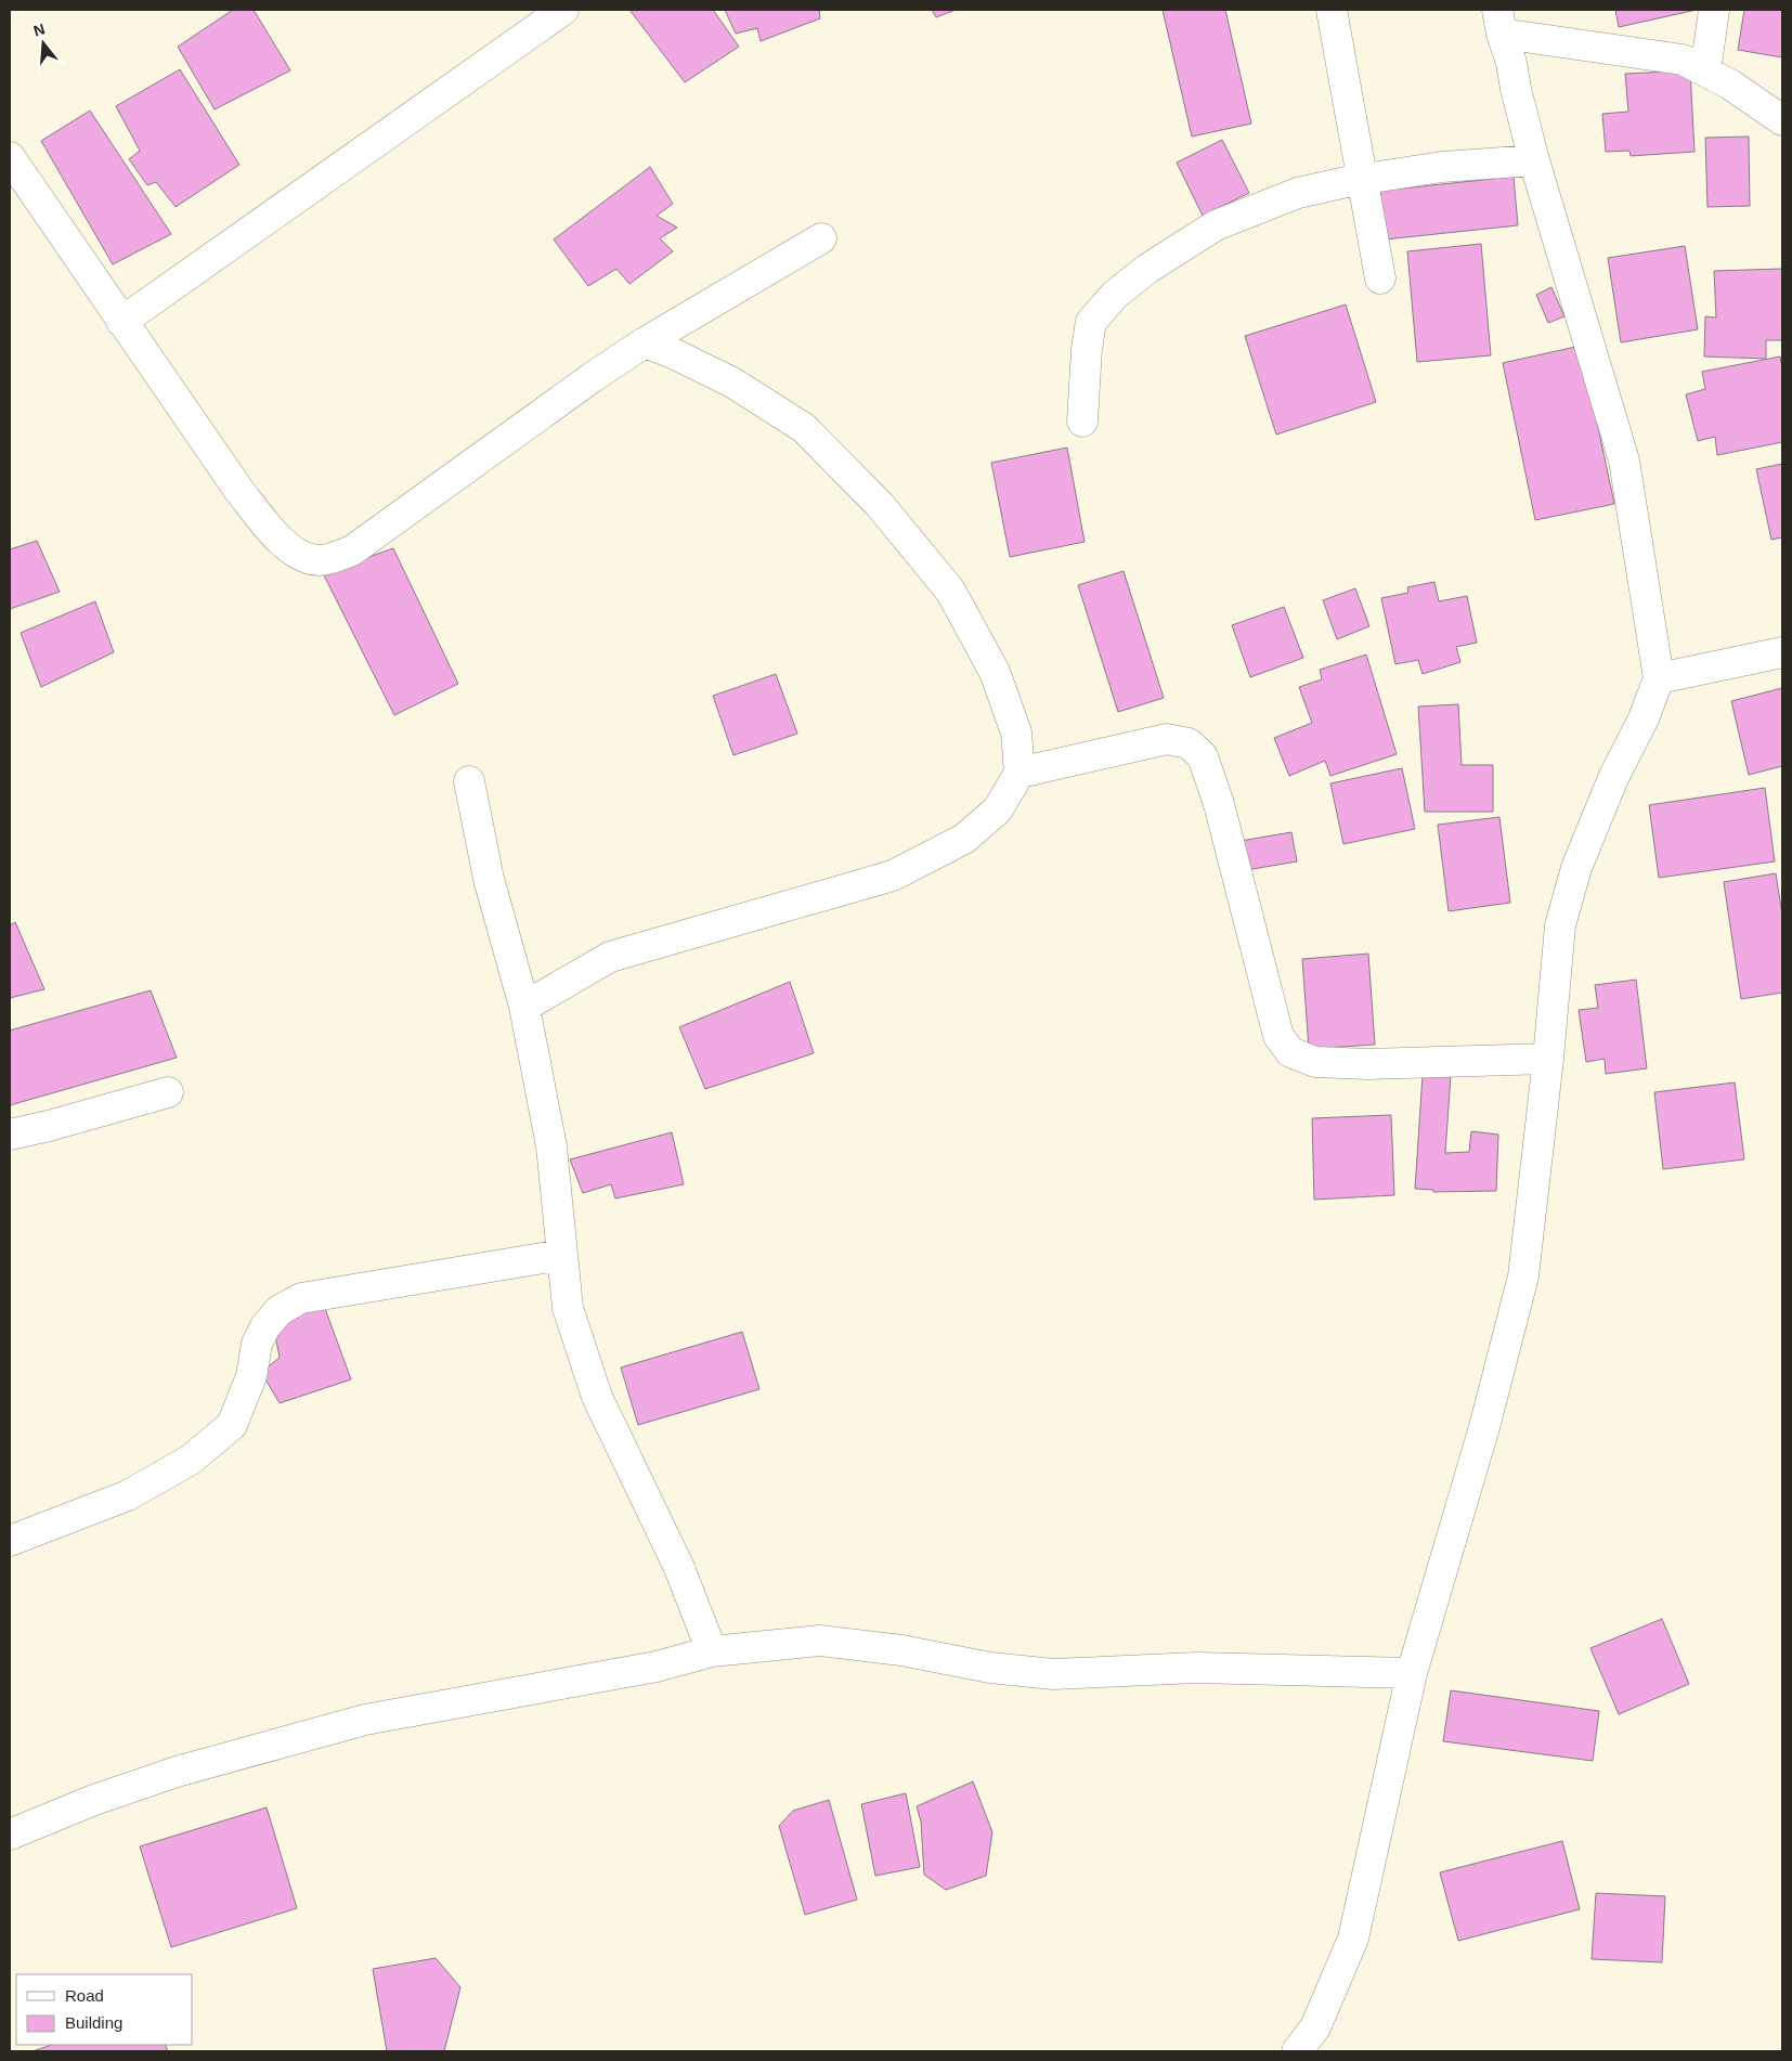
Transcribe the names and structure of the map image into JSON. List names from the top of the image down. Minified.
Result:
{"legend":["Road","Building"],"north":"top"}
